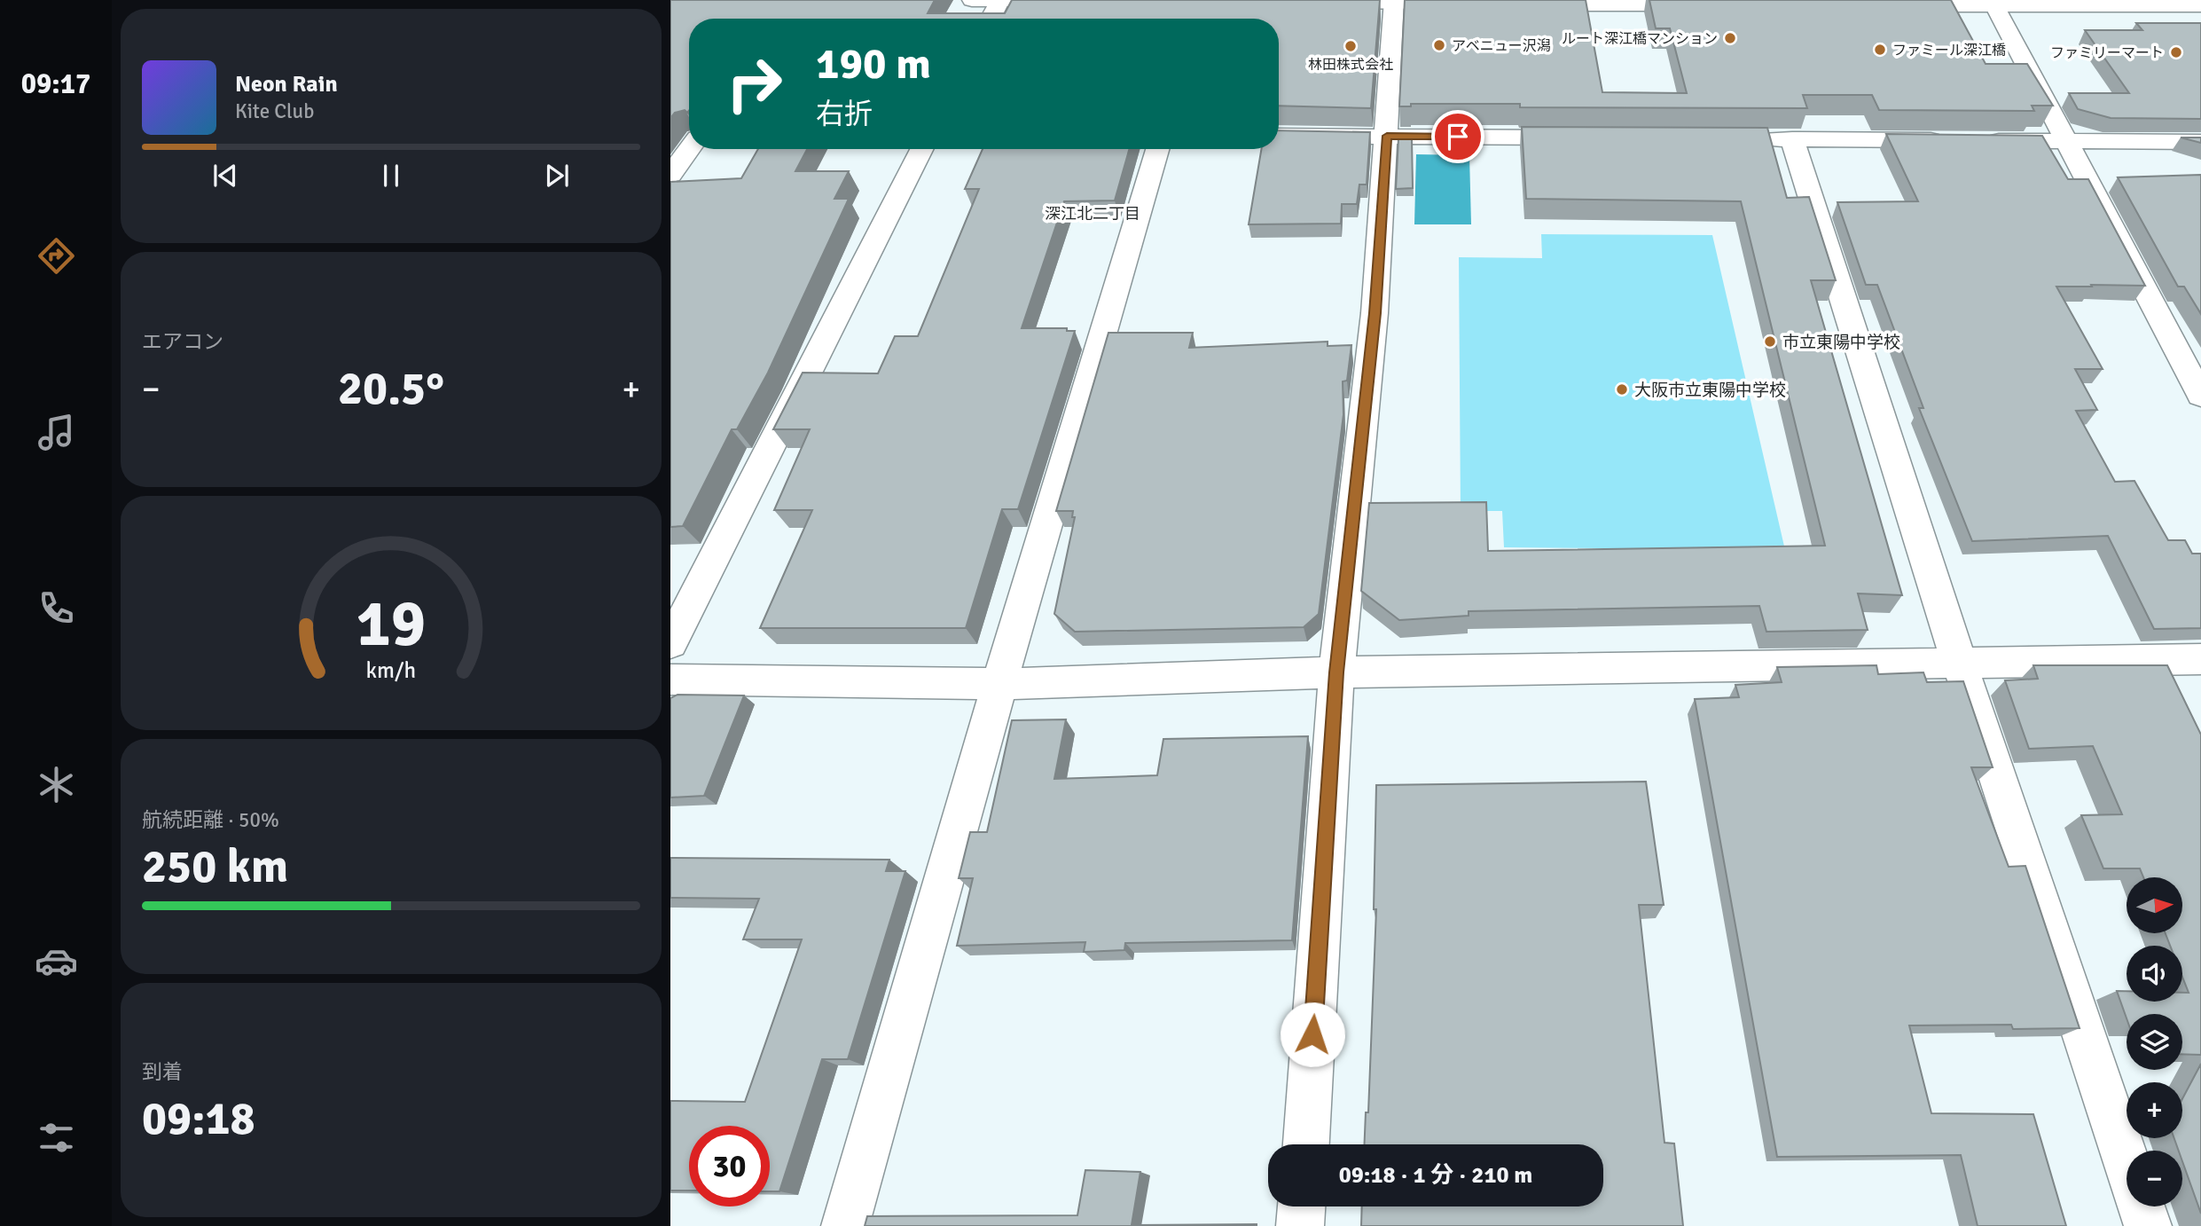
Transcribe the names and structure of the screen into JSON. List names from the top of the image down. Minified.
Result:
{"districts":["深江北二丁目"],"places":["ルート深江橋マンション","アベニュー沢潟","林田株式会社","ファミール深江橋","ファミリーマート","市立東陽中学校","大阪市立東陽中学校"],"north":"right","page":{"tabs":"09:17","turn":["190 m","右折"],"song":["Neon Rain","Kite Club"],"tile":["エアコン",["航続距離 · 50%","250 km"],["到着","09:18"]],"heat":["−","20.5°","+"],"map_buttons":["+","−"],"limit":"30","trip":"09:18 · 1 分 · 210 m","gauge":["19","km/h"]}}
